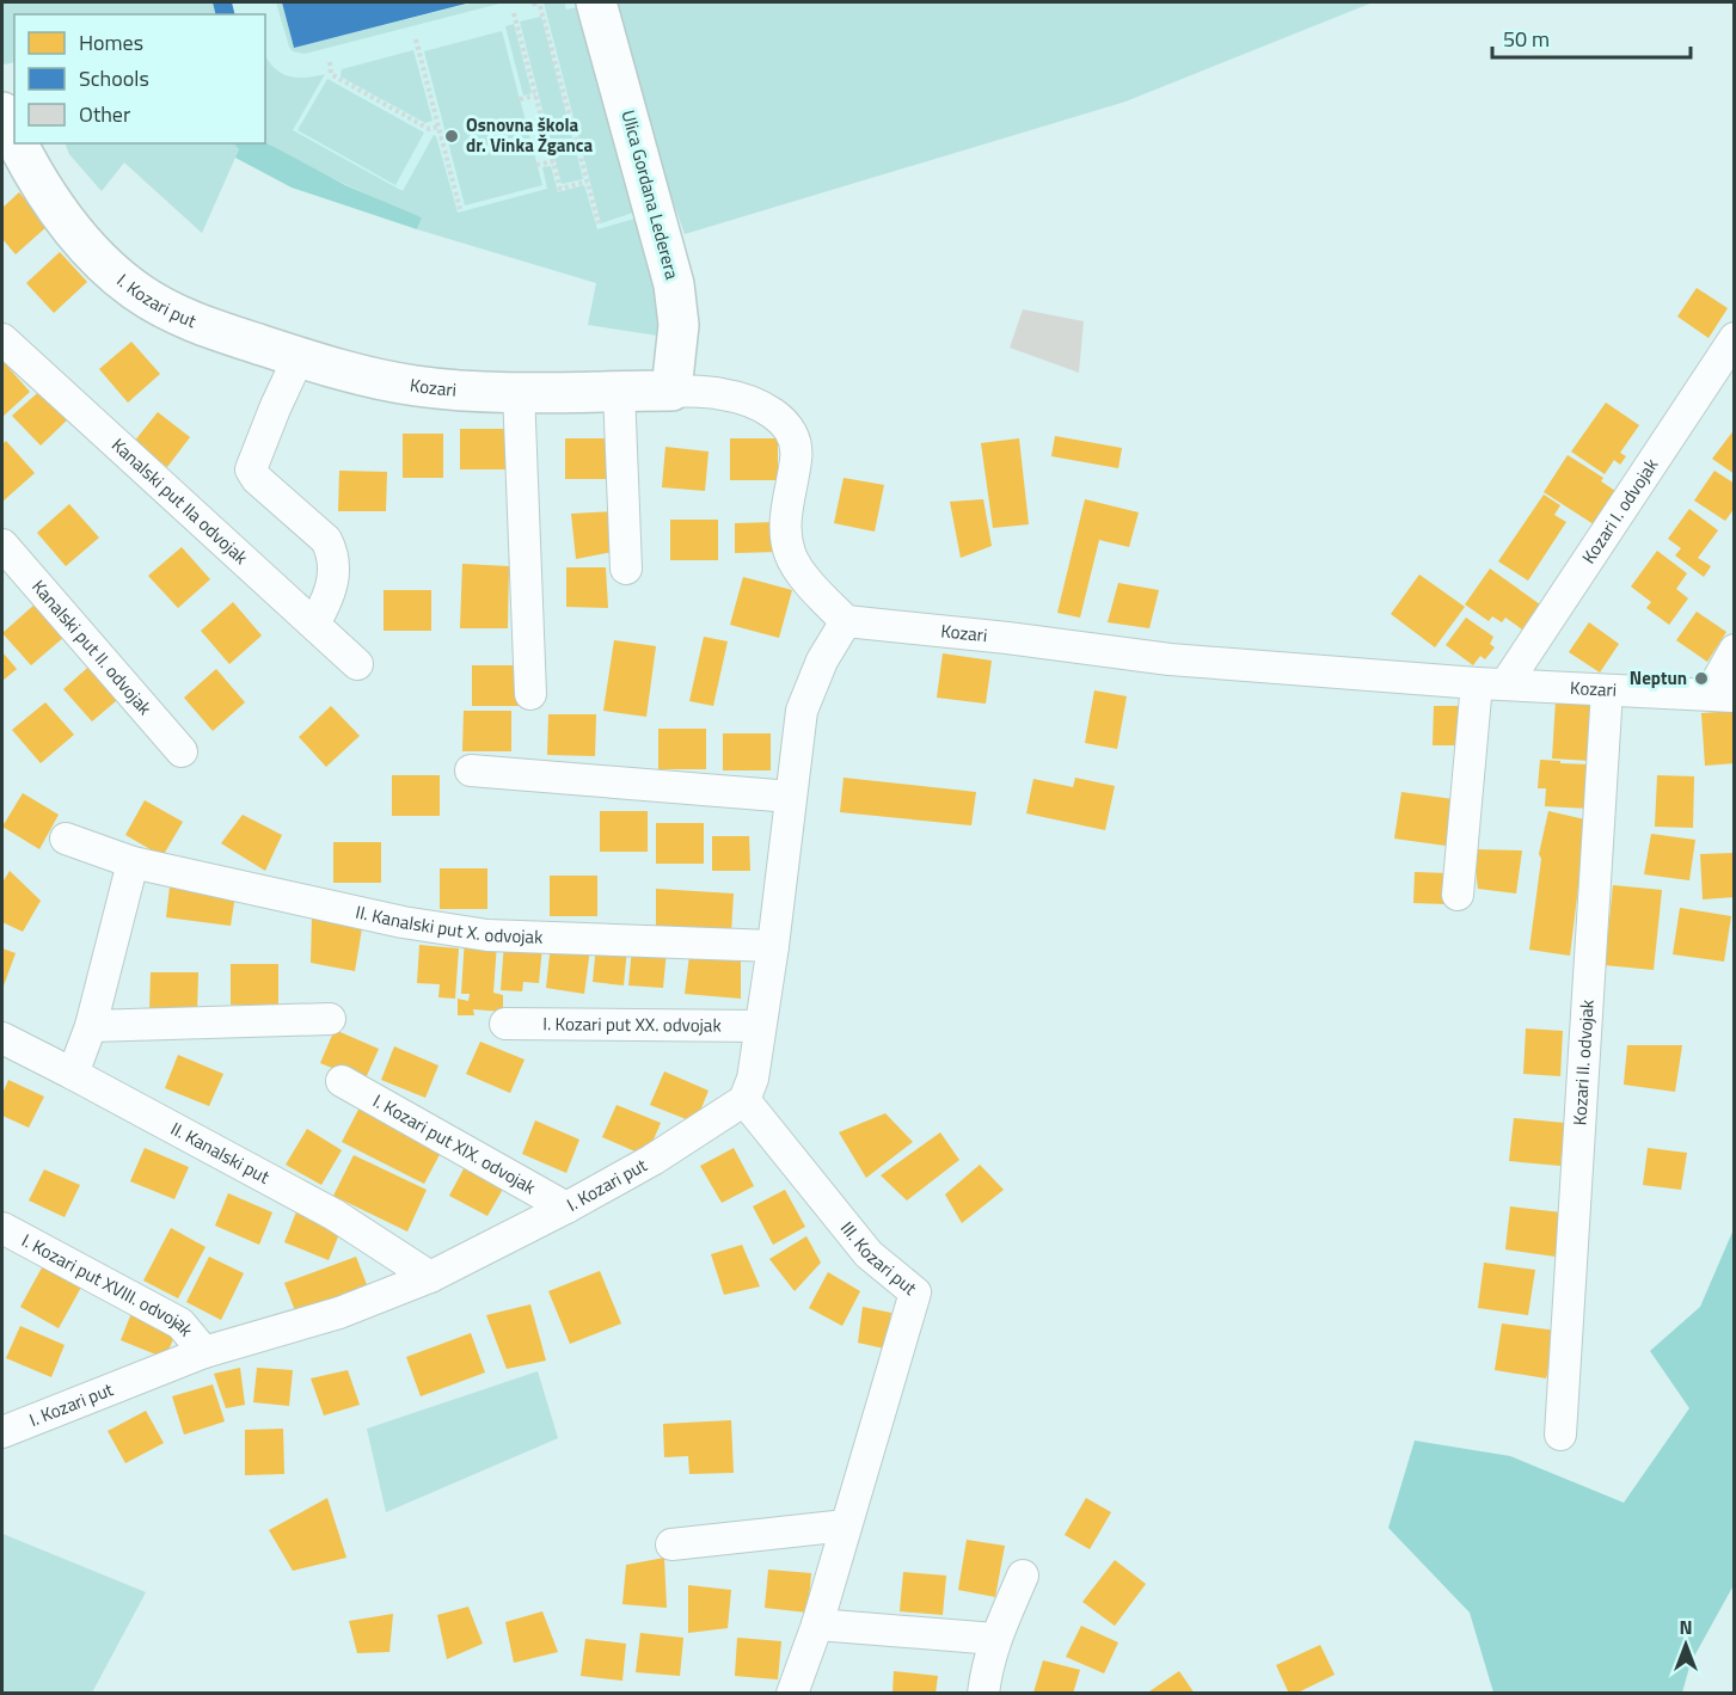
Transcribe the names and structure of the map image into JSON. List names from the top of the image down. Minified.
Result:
{"streets":{"street":["Ulica Gordana Lederera","I. Kozari put","Kozari","Kanalski put IIa odvojak","Kozari I. odvojak","Kanalski put II. odvojak","II. Kanalski put X. odvojak","I. Kozari put XX. odvojak","Kozari II. odvojak","I. Kozari put XIX. odvojak","II. Kanalski put","III. Kozari put","I. Kozari put XVIII. odvojak"]},"crossings":[["Ulica Gordana Lederera","Kozari"],["I. Kozari put","Kozari"],["I. Kozari put","I. Kozari put XIX. odvojak"],["I. Kozari put","II. Kanalski put"],["I. Kozari put","III. Kozari put"],["I. Kozari put","I. Kozari put XVIII. odvojak"],["Kozari","Kozari I. odvojak"],["Kozari","Kozari II. odvojak"]],"places":["Osnovna škola dr. Vinka Žganca","Neptun"],"legend":["Homes","Schools","Other"],"scale_bar":"50 m","north":"top"}
